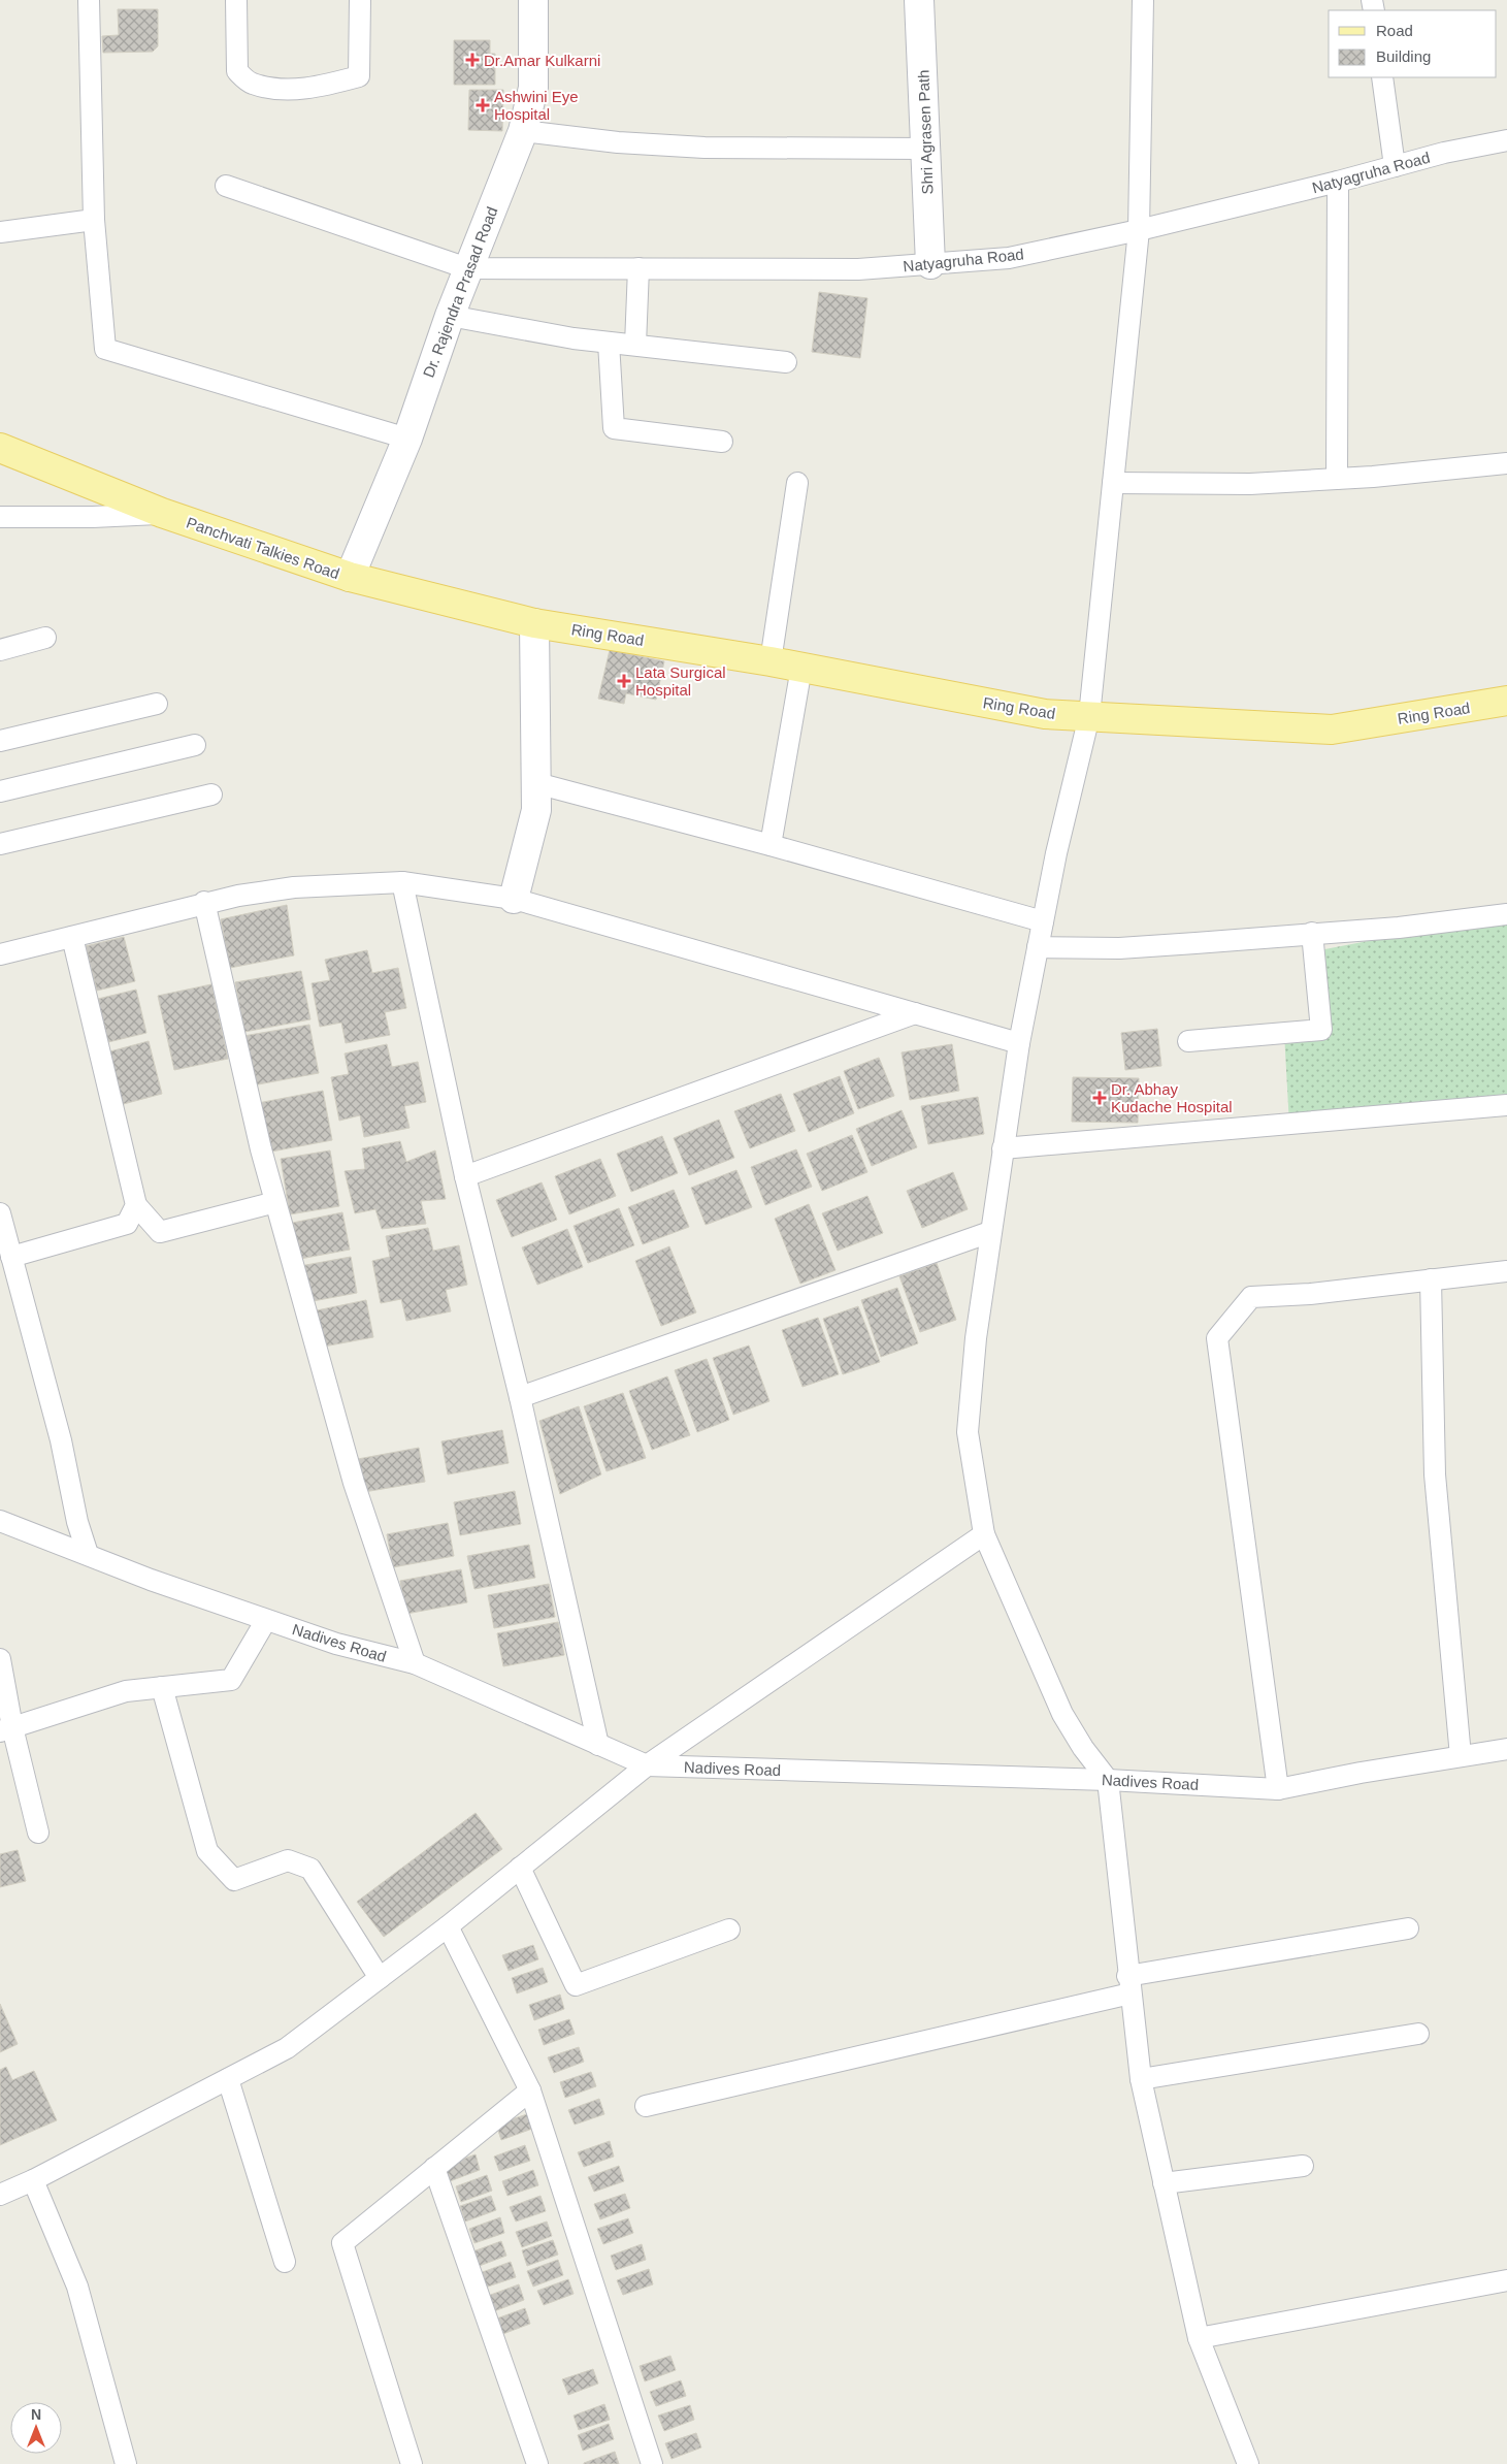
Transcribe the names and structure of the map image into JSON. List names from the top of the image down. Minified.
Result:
{"streets":{"main road":["Shri Agrasen Path","Dr. Rajendra Prasad Road","Panchvati Talkies Road","Ring Road"],"street":["Natyagruha Road","Nadives Road"]},"crossings":[["Shri Agrasen Path","Natyagruha Road"],["Natyagruha Road","Dr. Rajendra Prasad Road"],["Dr. Rajendra Prasad Road","Panchvati Talkies Road"],["Panchvati Talkies Road","Ring Road"]],"places":{"health":["Dr.Amar Kulkarni","Ashwini Eye Hospital","Lata Surgical Hospital","Dr. Abhay Kudache Hospital"]},"legend":["Road","Building"],"north":"top"}
